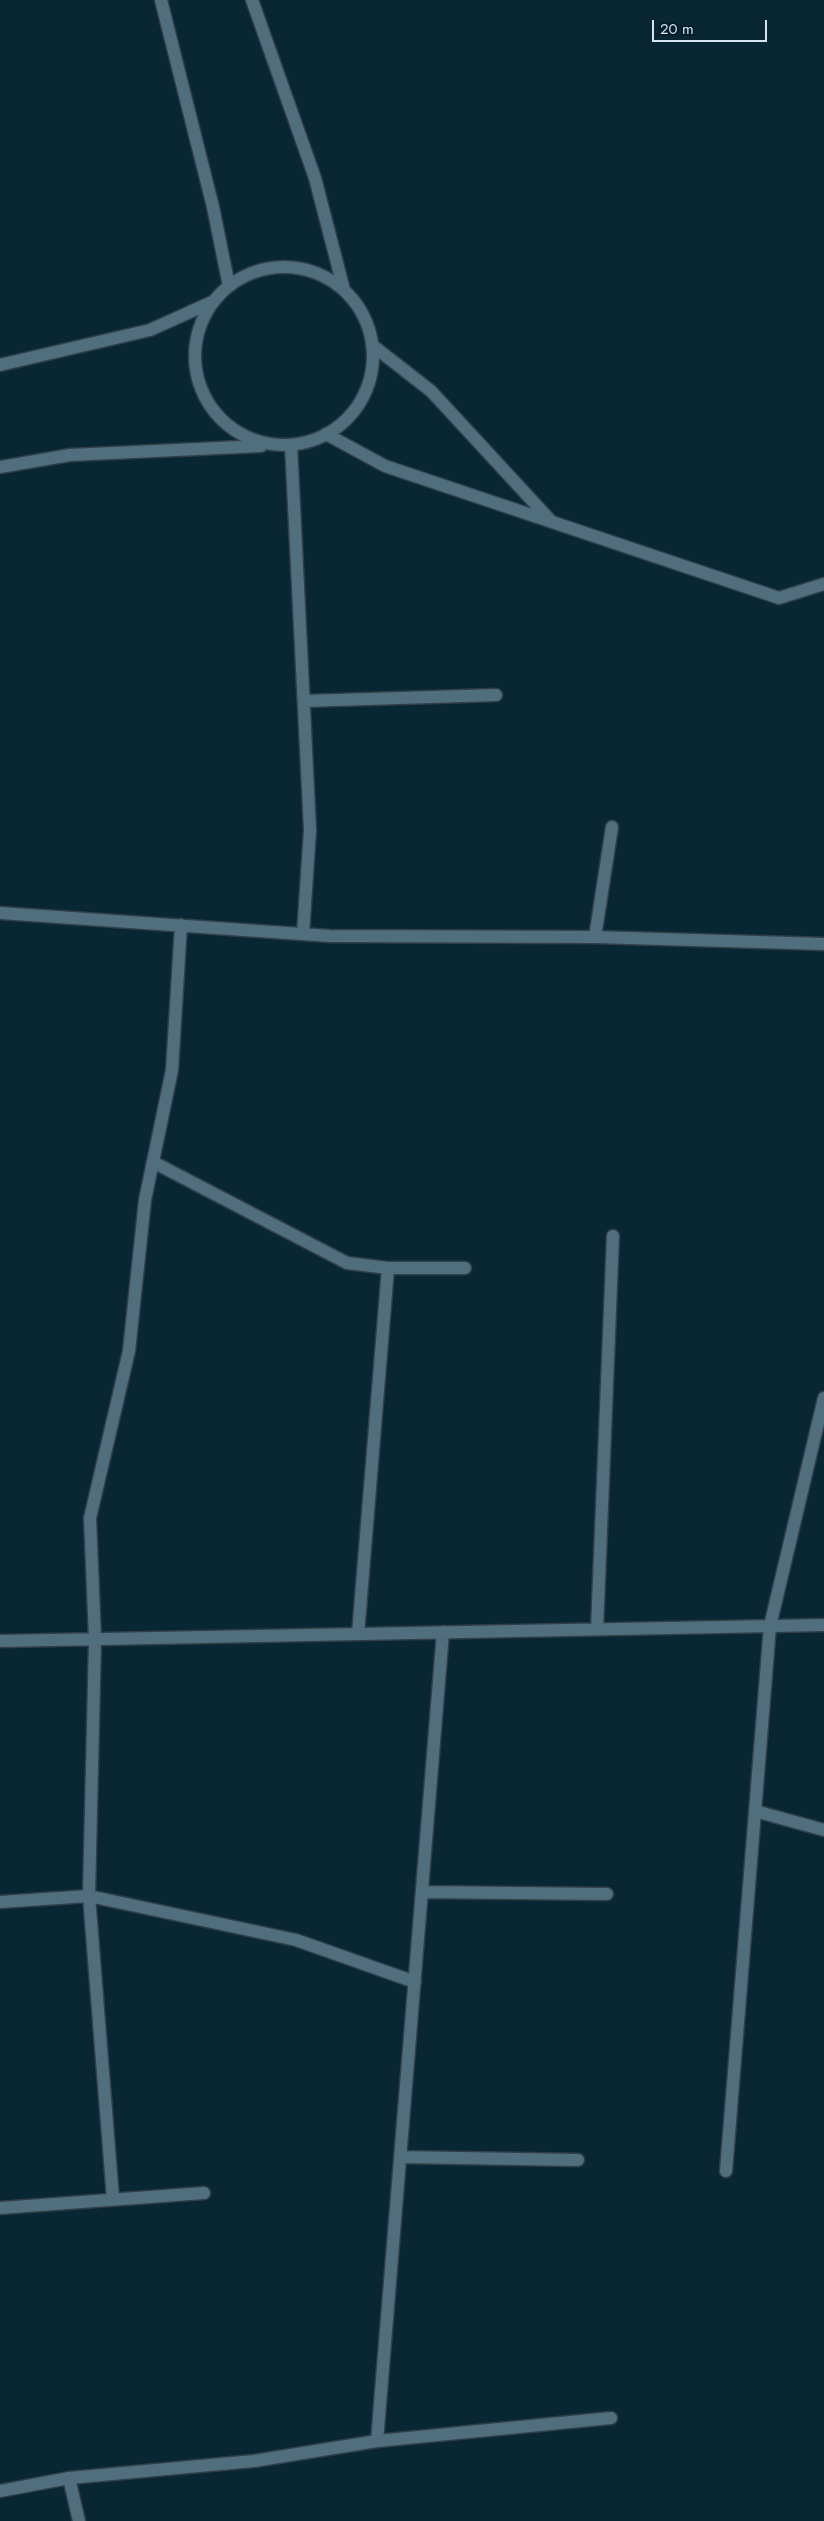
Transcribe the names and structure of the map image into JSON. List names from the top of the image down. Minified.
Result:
{"scale_bar":"20 m"}
